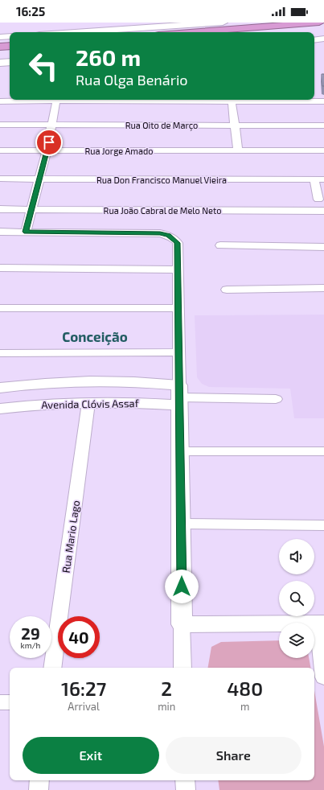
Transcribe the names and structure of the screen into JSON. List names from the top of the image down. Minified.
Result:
{"streets":{"street":["Rua Oito de Março","Rua Jorge Amado","Rua Don Francisco Manuel Vieira","Rua João Cabral de Melo Neto","Avenida Clóvis Assaf","Rua Mario Lago"]},"crossings":[["Avenida Clóvis Assaf","Rua Mario Lago"]],"districts":["Conceição"],"page":{"status":"16:25","turn":["260 m","Rua Olga Benário"],"speed":"29 km/h","limit":"40","eta":["16:27","Arrival","2","min","480","m"],"buttons":["Exit","Share"]}}
